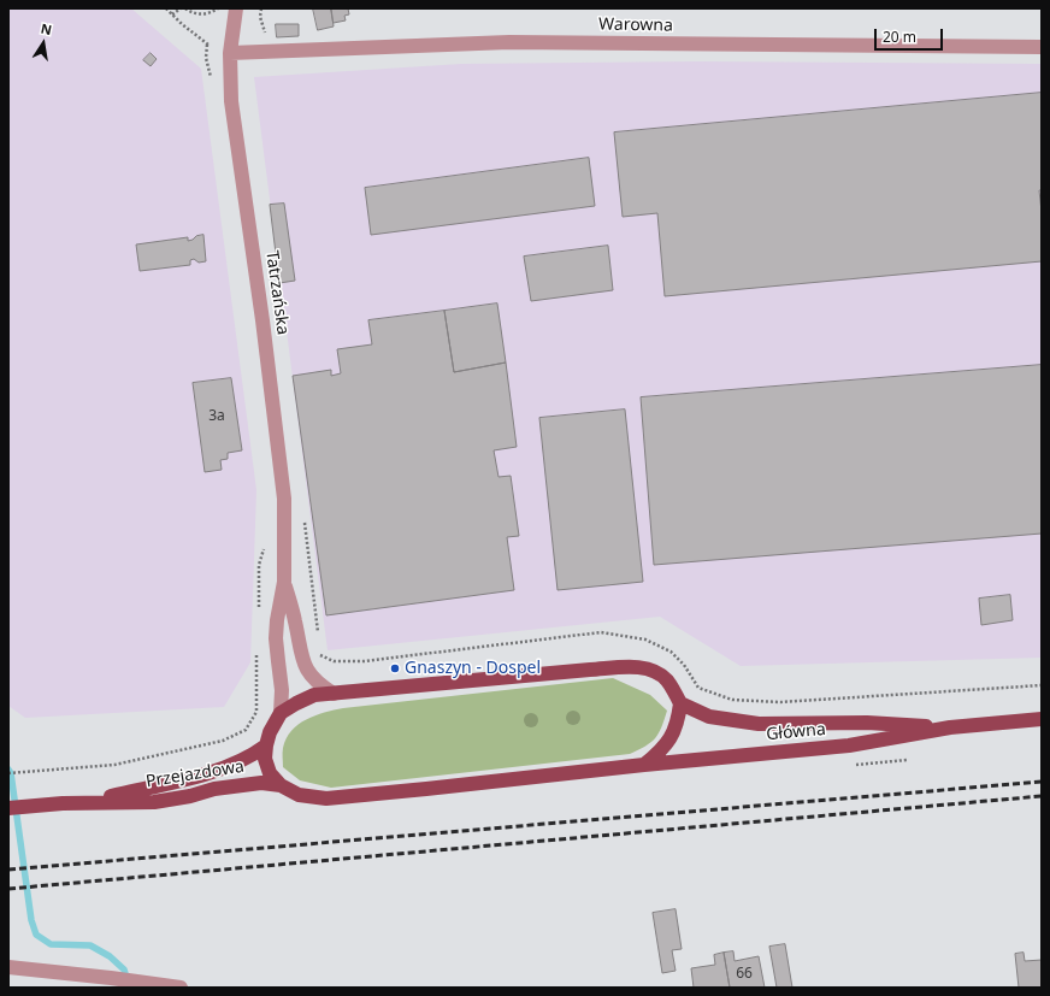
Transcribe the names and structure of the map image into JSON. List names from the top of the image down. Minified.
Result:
{"streets":{"main road":["Główna","Przejazdowa"],"street":["Warowna","Tatrzańska"]},"crossings":[["Warowna","Tatrzańska"],["Główna","Przejazdowa"]],"places":["Gnaszyn - Dospel"],"house_numbers":["3a","66"],"scale_bar":"20 m","north":"top"}
